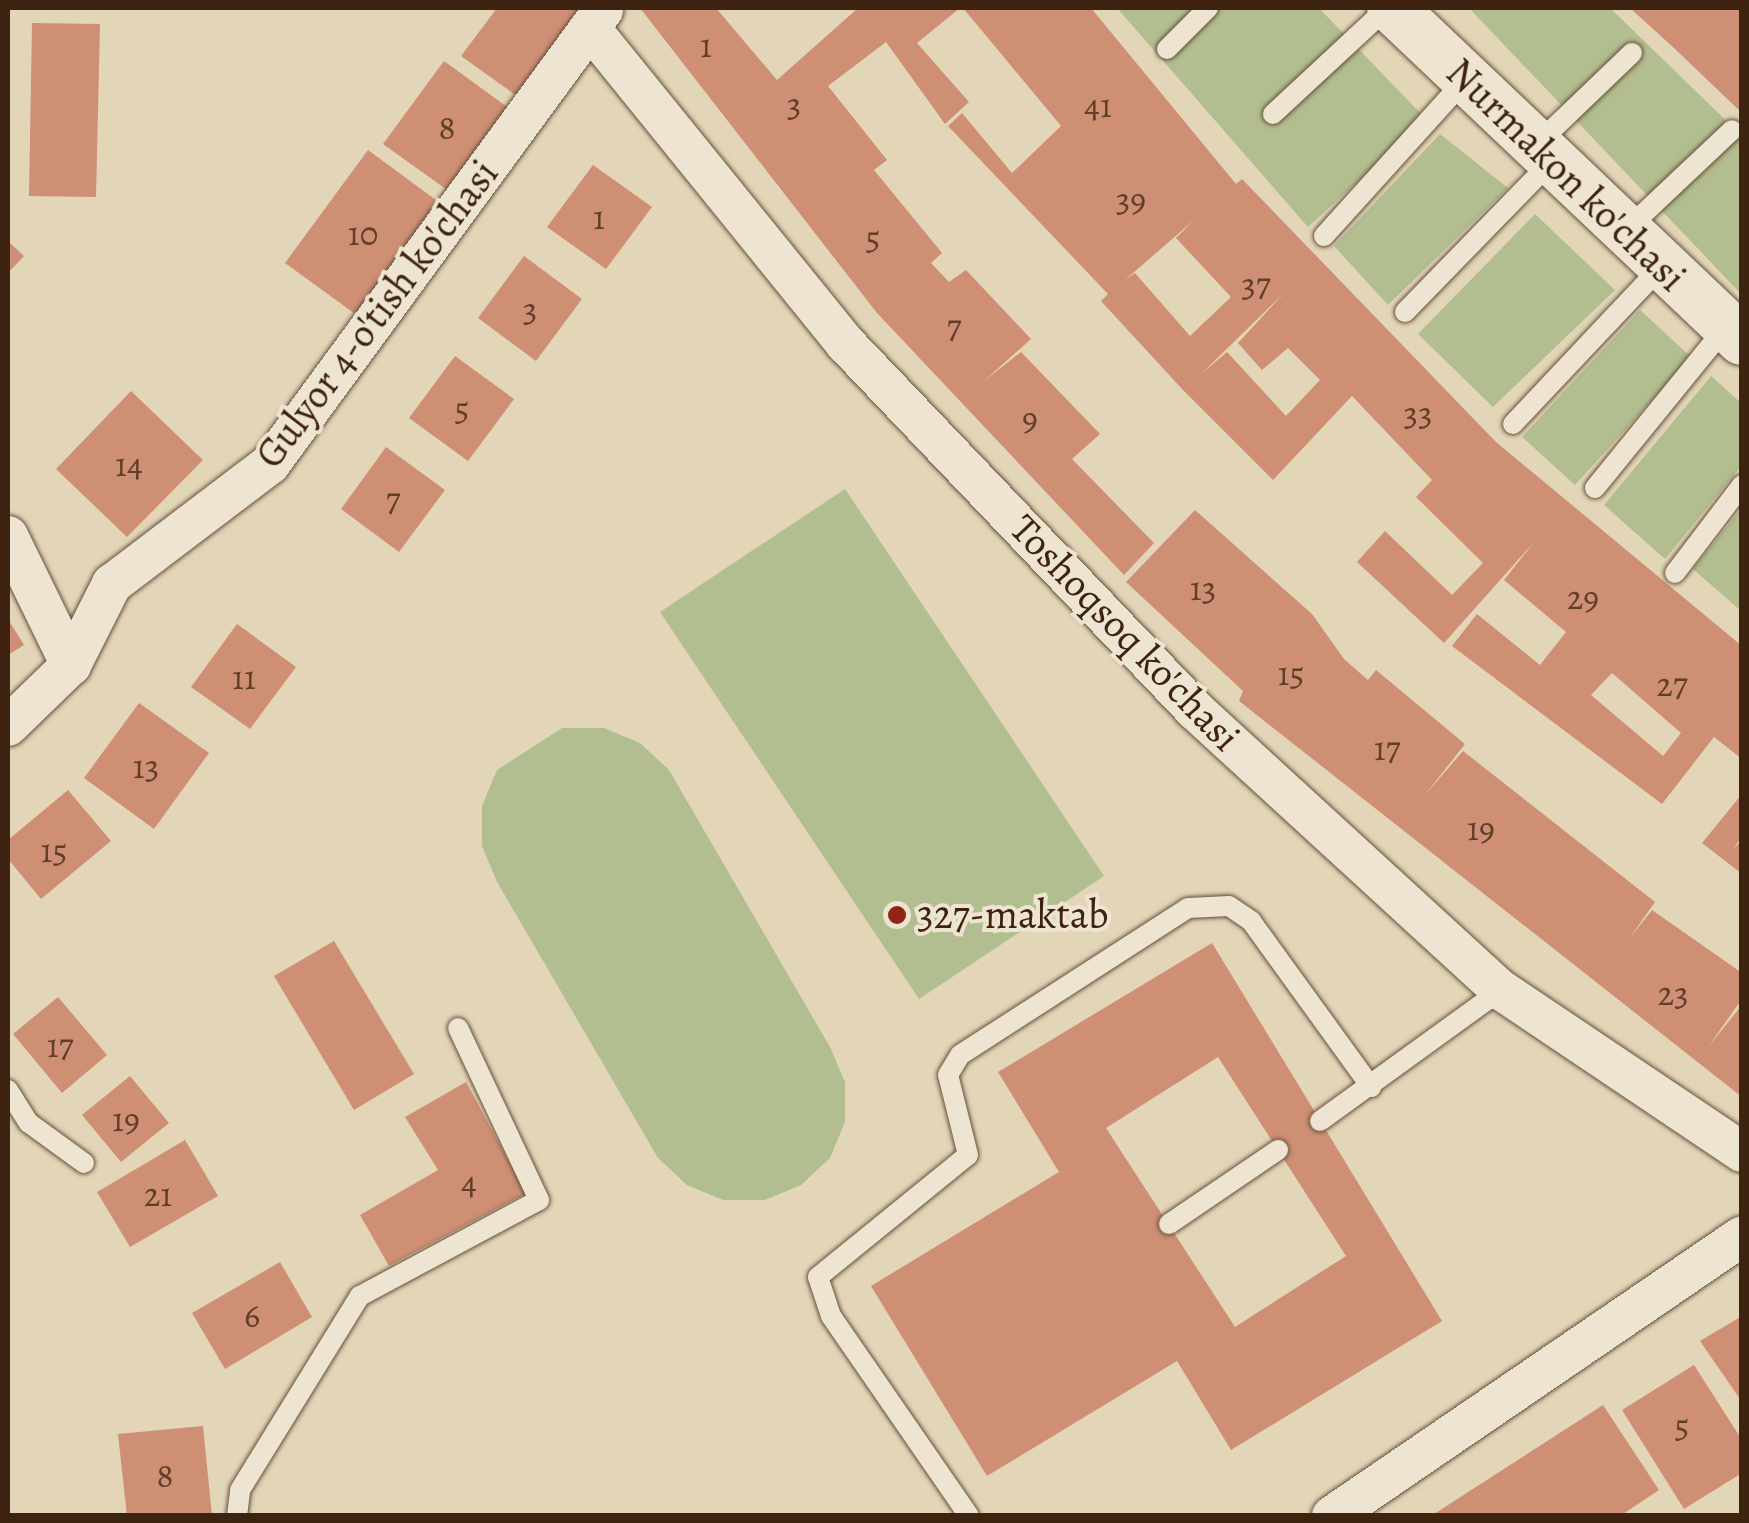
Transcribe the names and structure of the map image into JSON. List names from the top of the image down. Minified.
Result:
{"streets":{"street":["Nurmakon ko'chasi","Gulyor 4-o'tish ko'chasi","Toshoqsoq ko'chasi"]},"crossings":[["Gulyor 4-o'tish ko'chasi","Toshoqsoq ko'chasi"]],"places":["327-maktab"],"house_numbers":["1","3","41","8","39","1","10","5","37","3","7","5","33","9","14","7","13","29","15","11","27","17","13","19","15","23","17","19","4","21","6","5","8"]}
